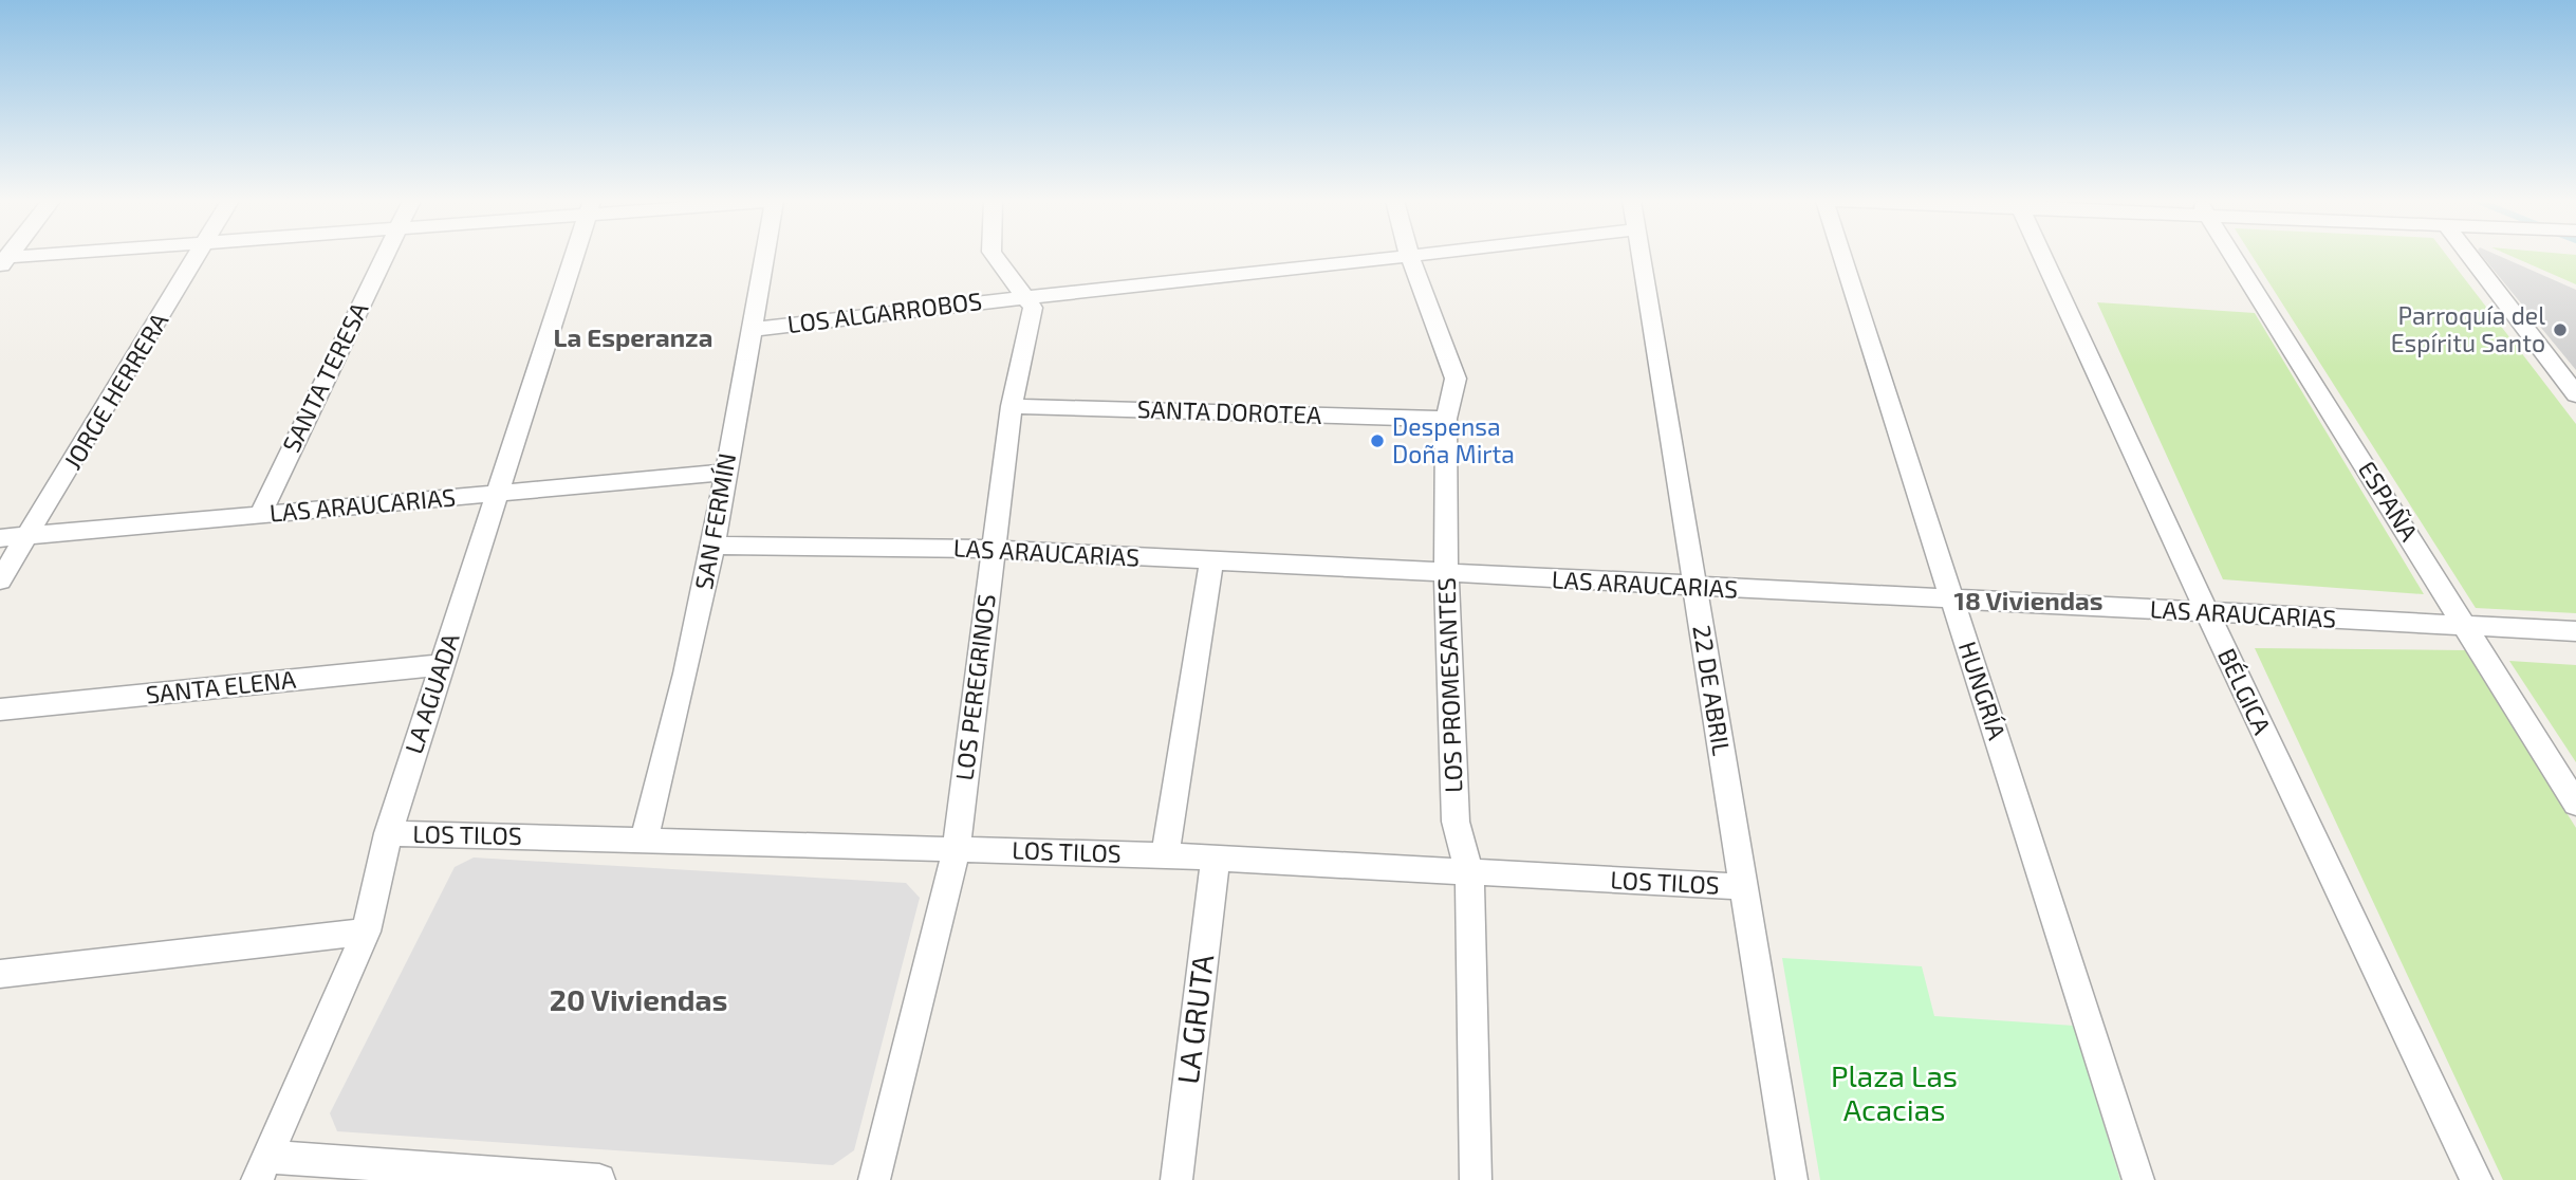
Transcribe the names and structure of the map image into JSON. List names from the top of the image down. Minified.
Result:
{"streets":{"street":["LOS ALGARROBOS","SANTA TERESA","JORGE HERRERA","SANTA DOROTEA","ESPAÑA","LAS ARAUCARIAS","SAN FERMÍN","LOS PROMESANTES","SANTA ELENA","LOS PEREGRINOS","22 DE ABRIL","HUNGRÍA","BÉLGICA","LA AGUADA","LOS TILOS","LA GRUTA"]},"crossings":[["LOS ALGARROBOS","SAN FERMÍN"],["LOS ALGARROBOS","LOS PROMESANTES"],["LOS ALGARROBOS","LOS PEREGRINOS"],["SANTA TERESA","LAS ARAUCARIAS"],["JORGE HERRERA","LAS ARAUCARIAS"],["SANTA DOROTEA","LOS PROMESANTES"],["SANTA DOROTEA","LOS PEREGRINOS"],["ESPAÑA","LAS ARAUCARIAS"],["LAS ARAUCARIAS","SAN FERMÍN"],["LAS ARAUCARIAS","LOS PROMESANTES"],["LAS ARAUCARIAS","LOS PEREGRINOS"],["LAS ARAUCARIAS","22 DE ABRIL"],["LAS ARAUCARIAS","HUNGRÍA"],["LAS ARAUCARIAS","BÉLGICA"],["LAS ARAUCARIAS","LA AGUADA"],["SAN FERMÍN","LOS TILOS"],["LOS PROMESANTES","LOS TILOS"],["SANTA ELENA","LA AGUADA"],["LOS PEREGRINOS","LOS TILOS"],["22 DE ABRIL","LOS TILOS"],["LA AGUADA","LOS TILOS"],["LOS TILOS","LA GRUTA"]],"districts":["La Esperanza","18 Viviendas","20 Viviendas"],"parks":["Plaza Las Acacias"],"places":["Parroquía del Espíritu Santo","Despensa Doña Mirta"]}
